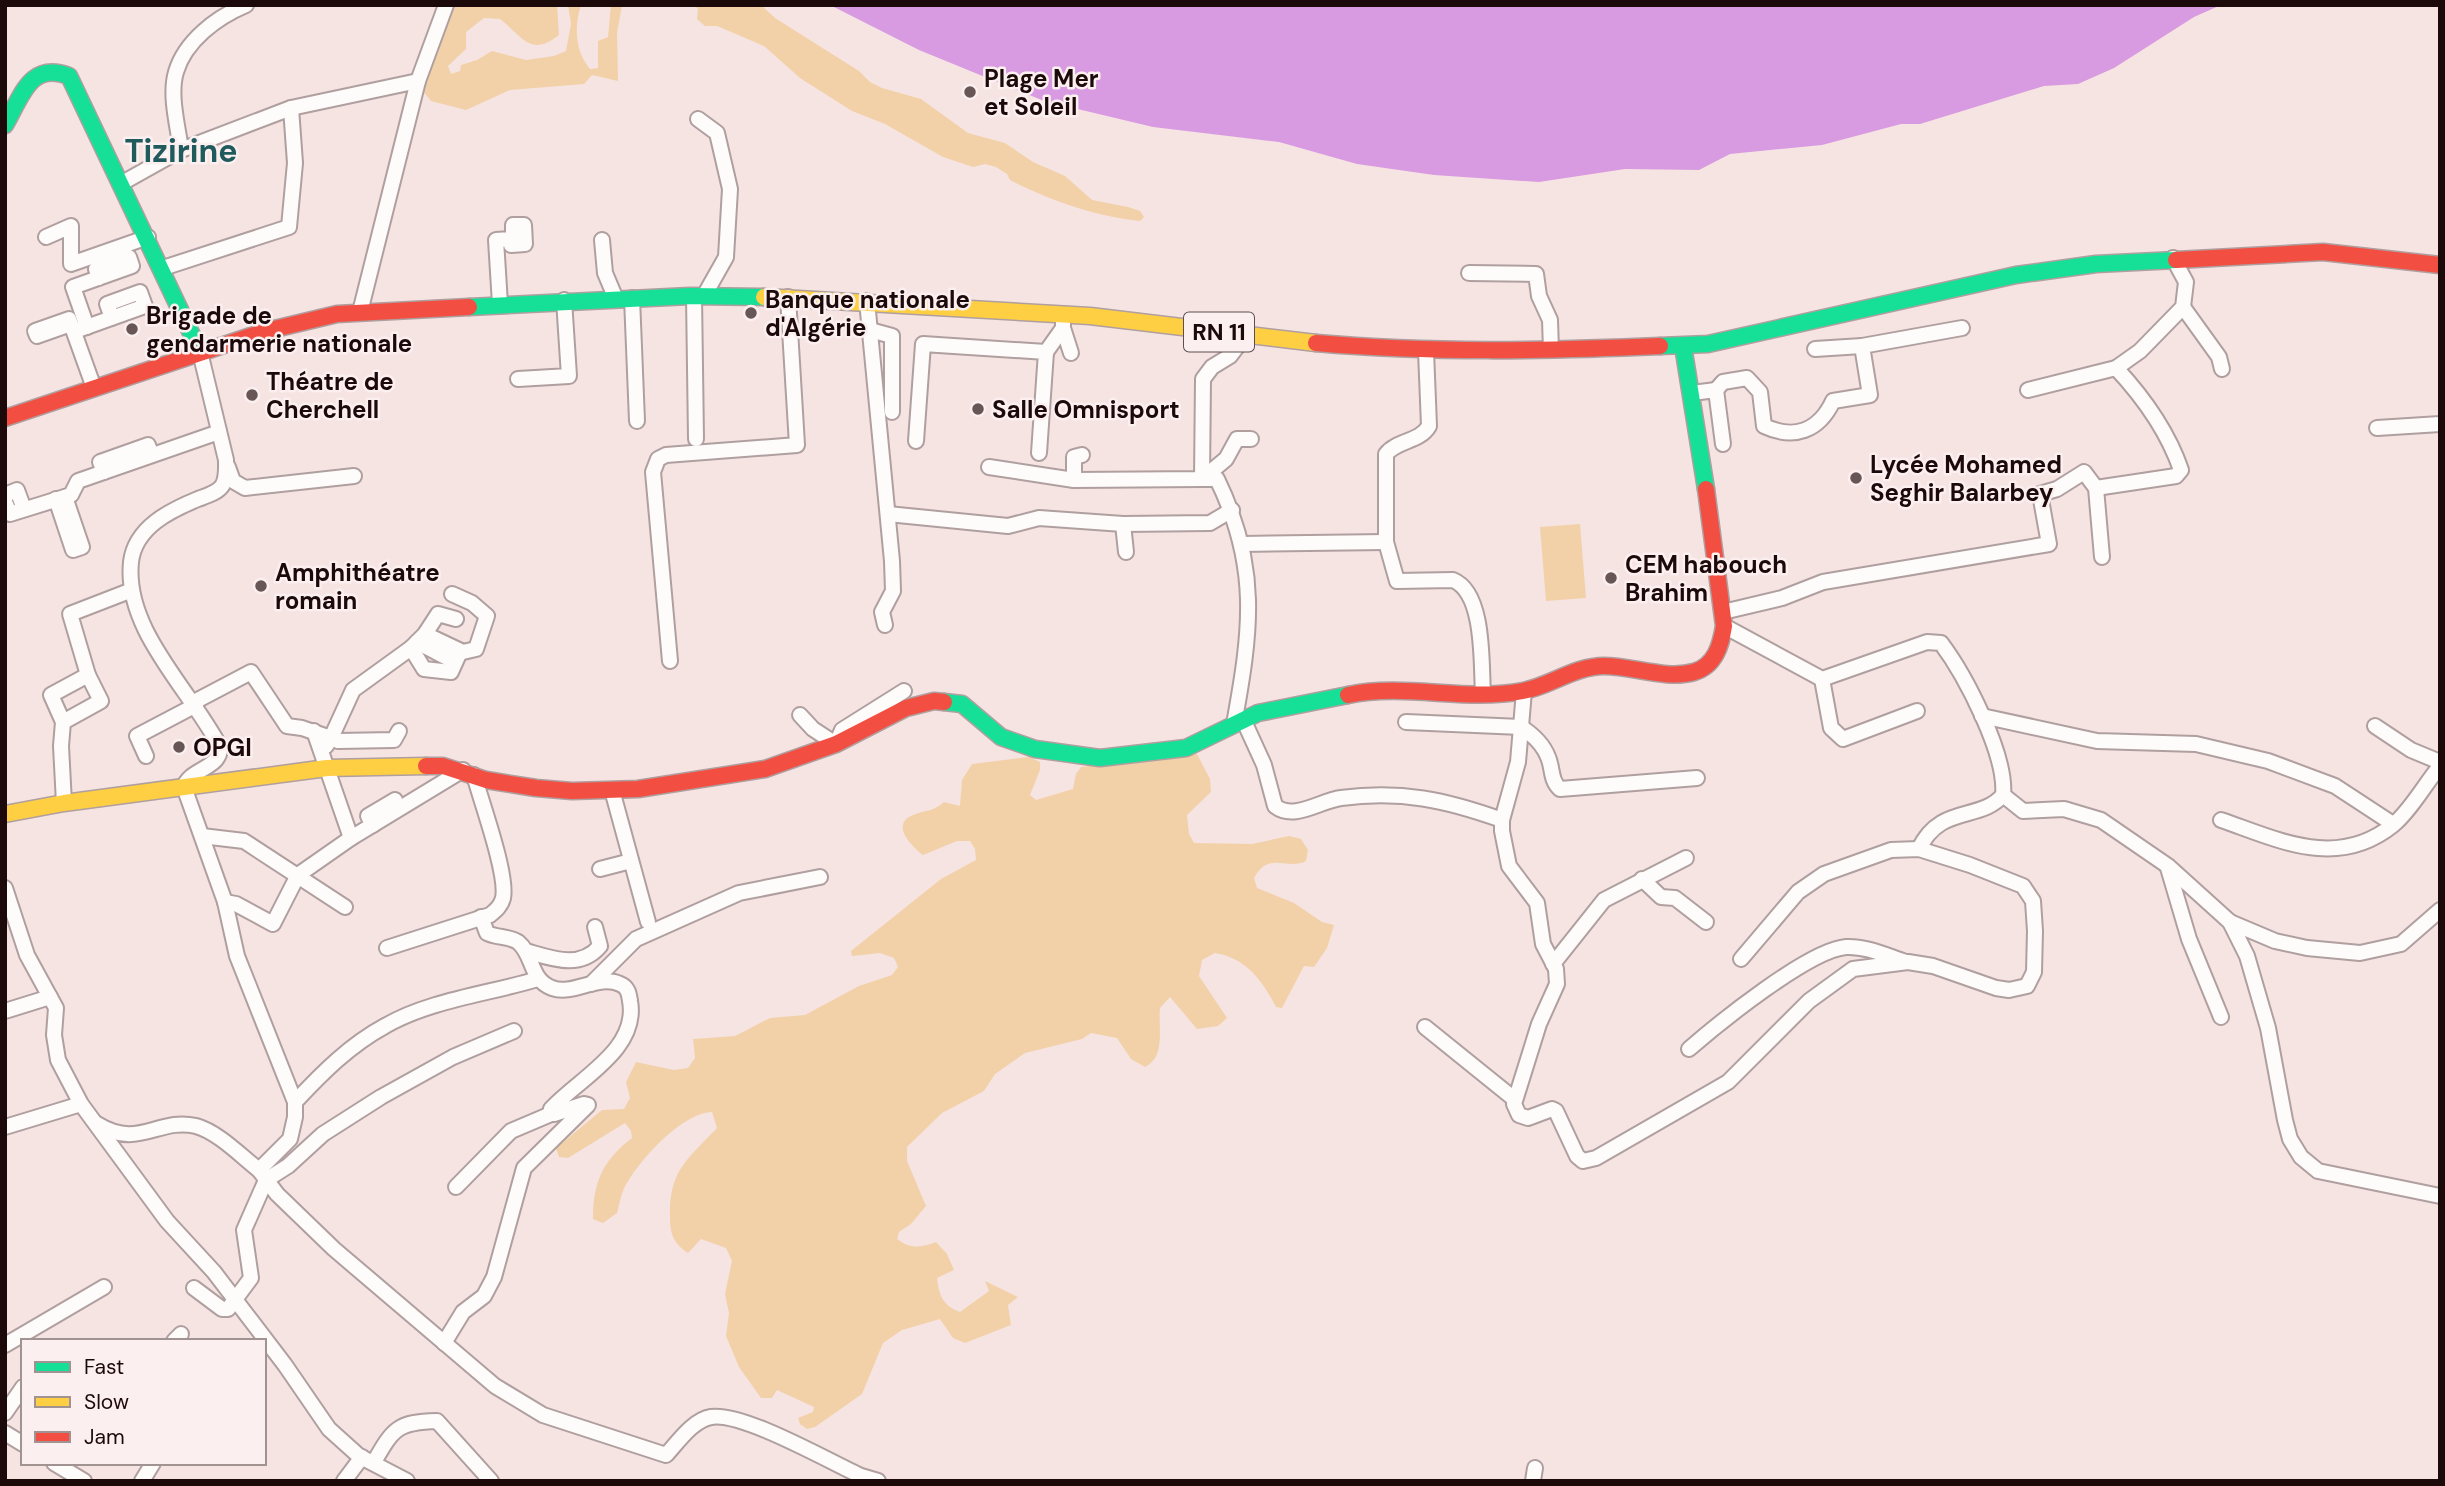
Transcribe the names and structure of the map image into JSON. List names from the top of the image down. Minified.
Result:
{"streets":{"main road":["RN 11"]},"districts":["Tizirine"],"places":["Plage Mer et Soleil","Banque nationale d'Algérie","Brigade de gendarmerie nationale","Théatre de Cherchell","Salle Omnisport","Lycée Mohamed Seghir Balarbey","CEM habouch Brahim","Amphithéatre romain","OPGI"],"legend":["Fast","Slow","Jam"]}
